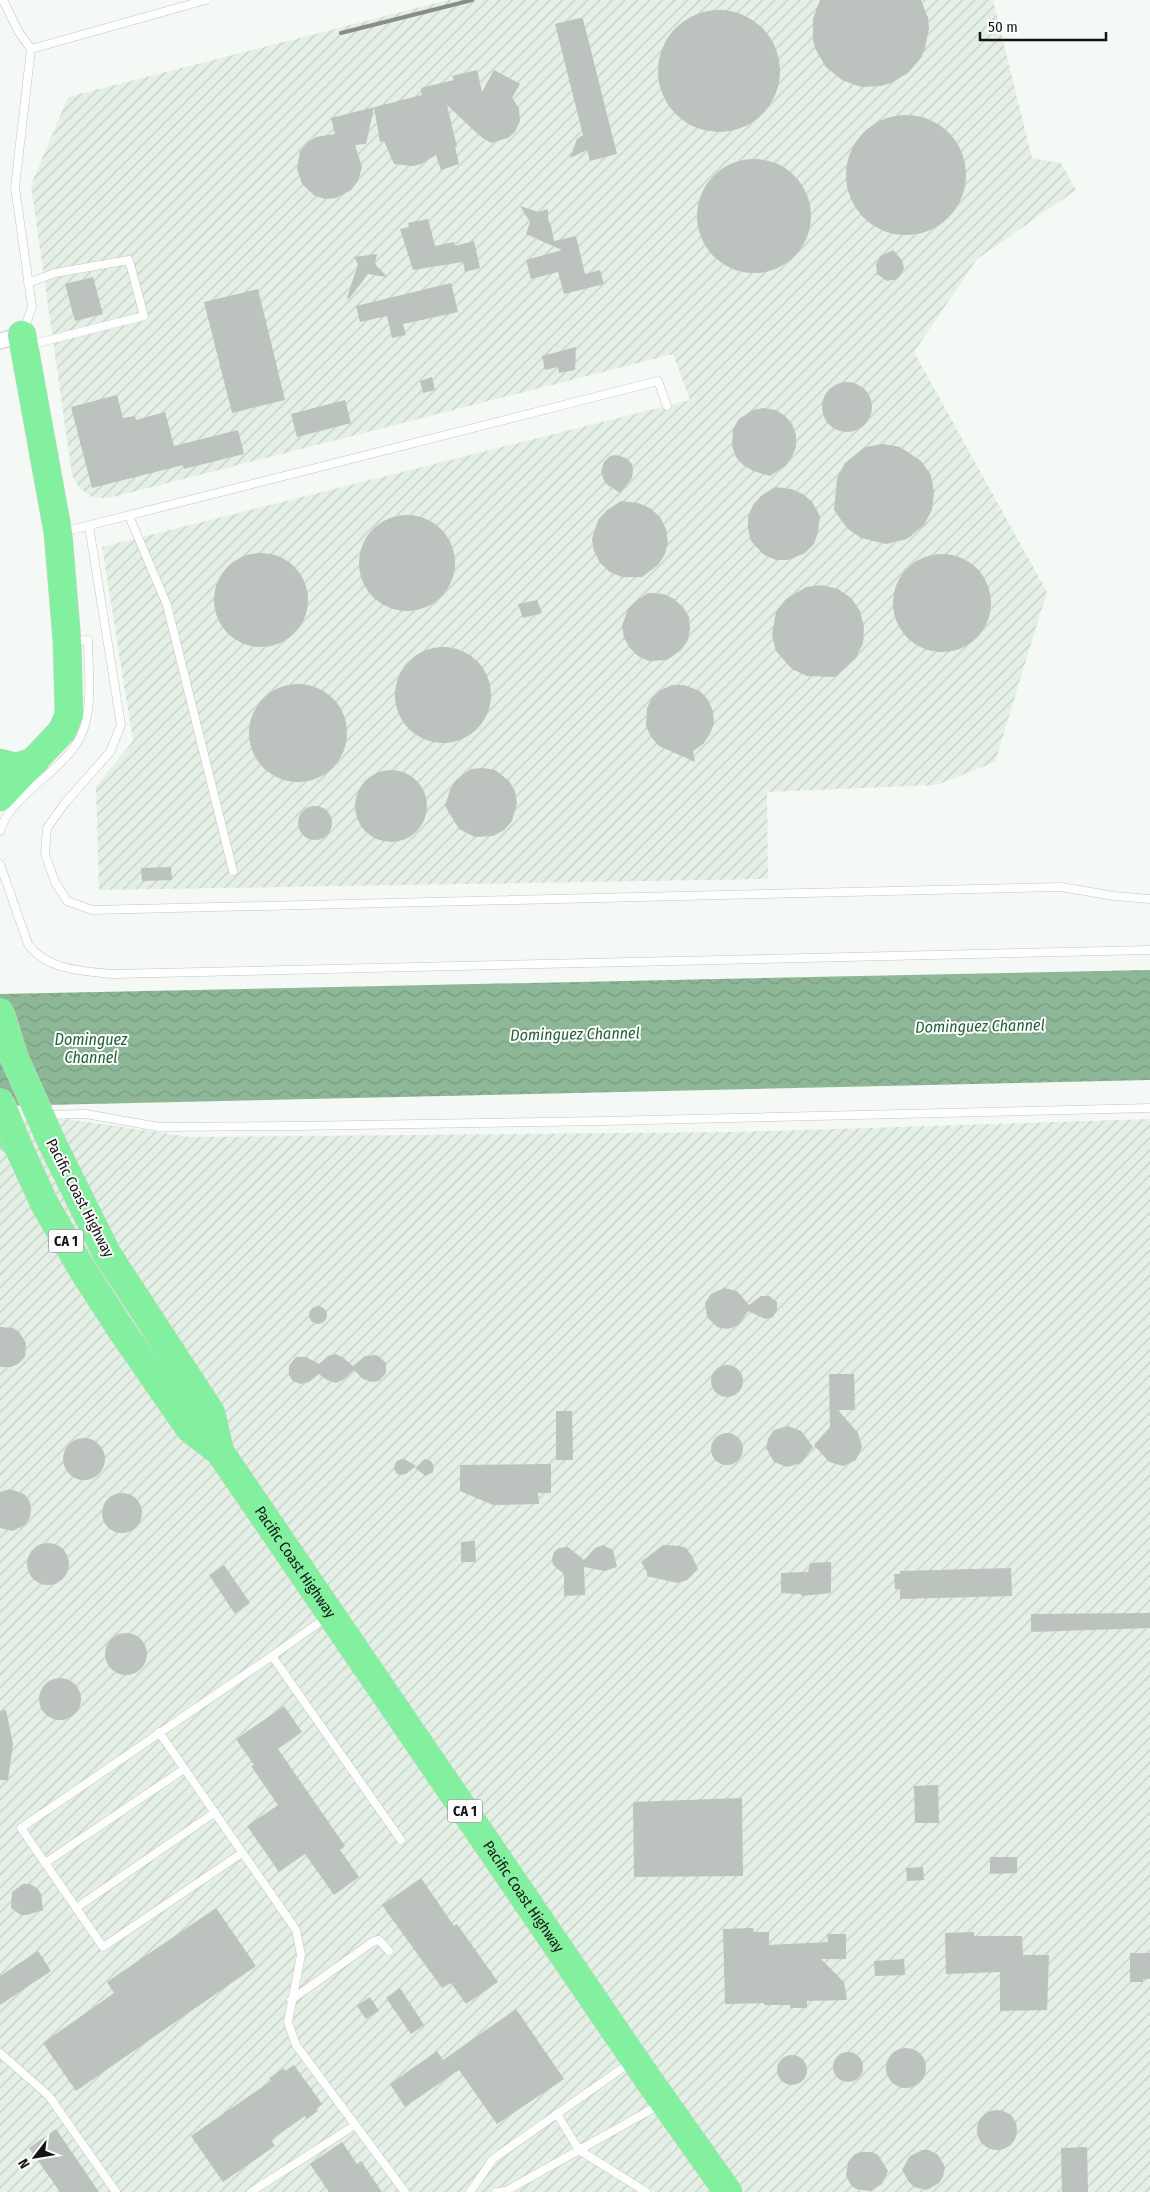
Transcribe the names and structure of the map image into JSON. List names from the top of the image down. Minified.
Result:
{"streets":{"highway":["Pacific Coast Highway","CA 1"]},"water":["Dominguez Channel"],"scale_bar":"50 m","north":"bottom left"}
